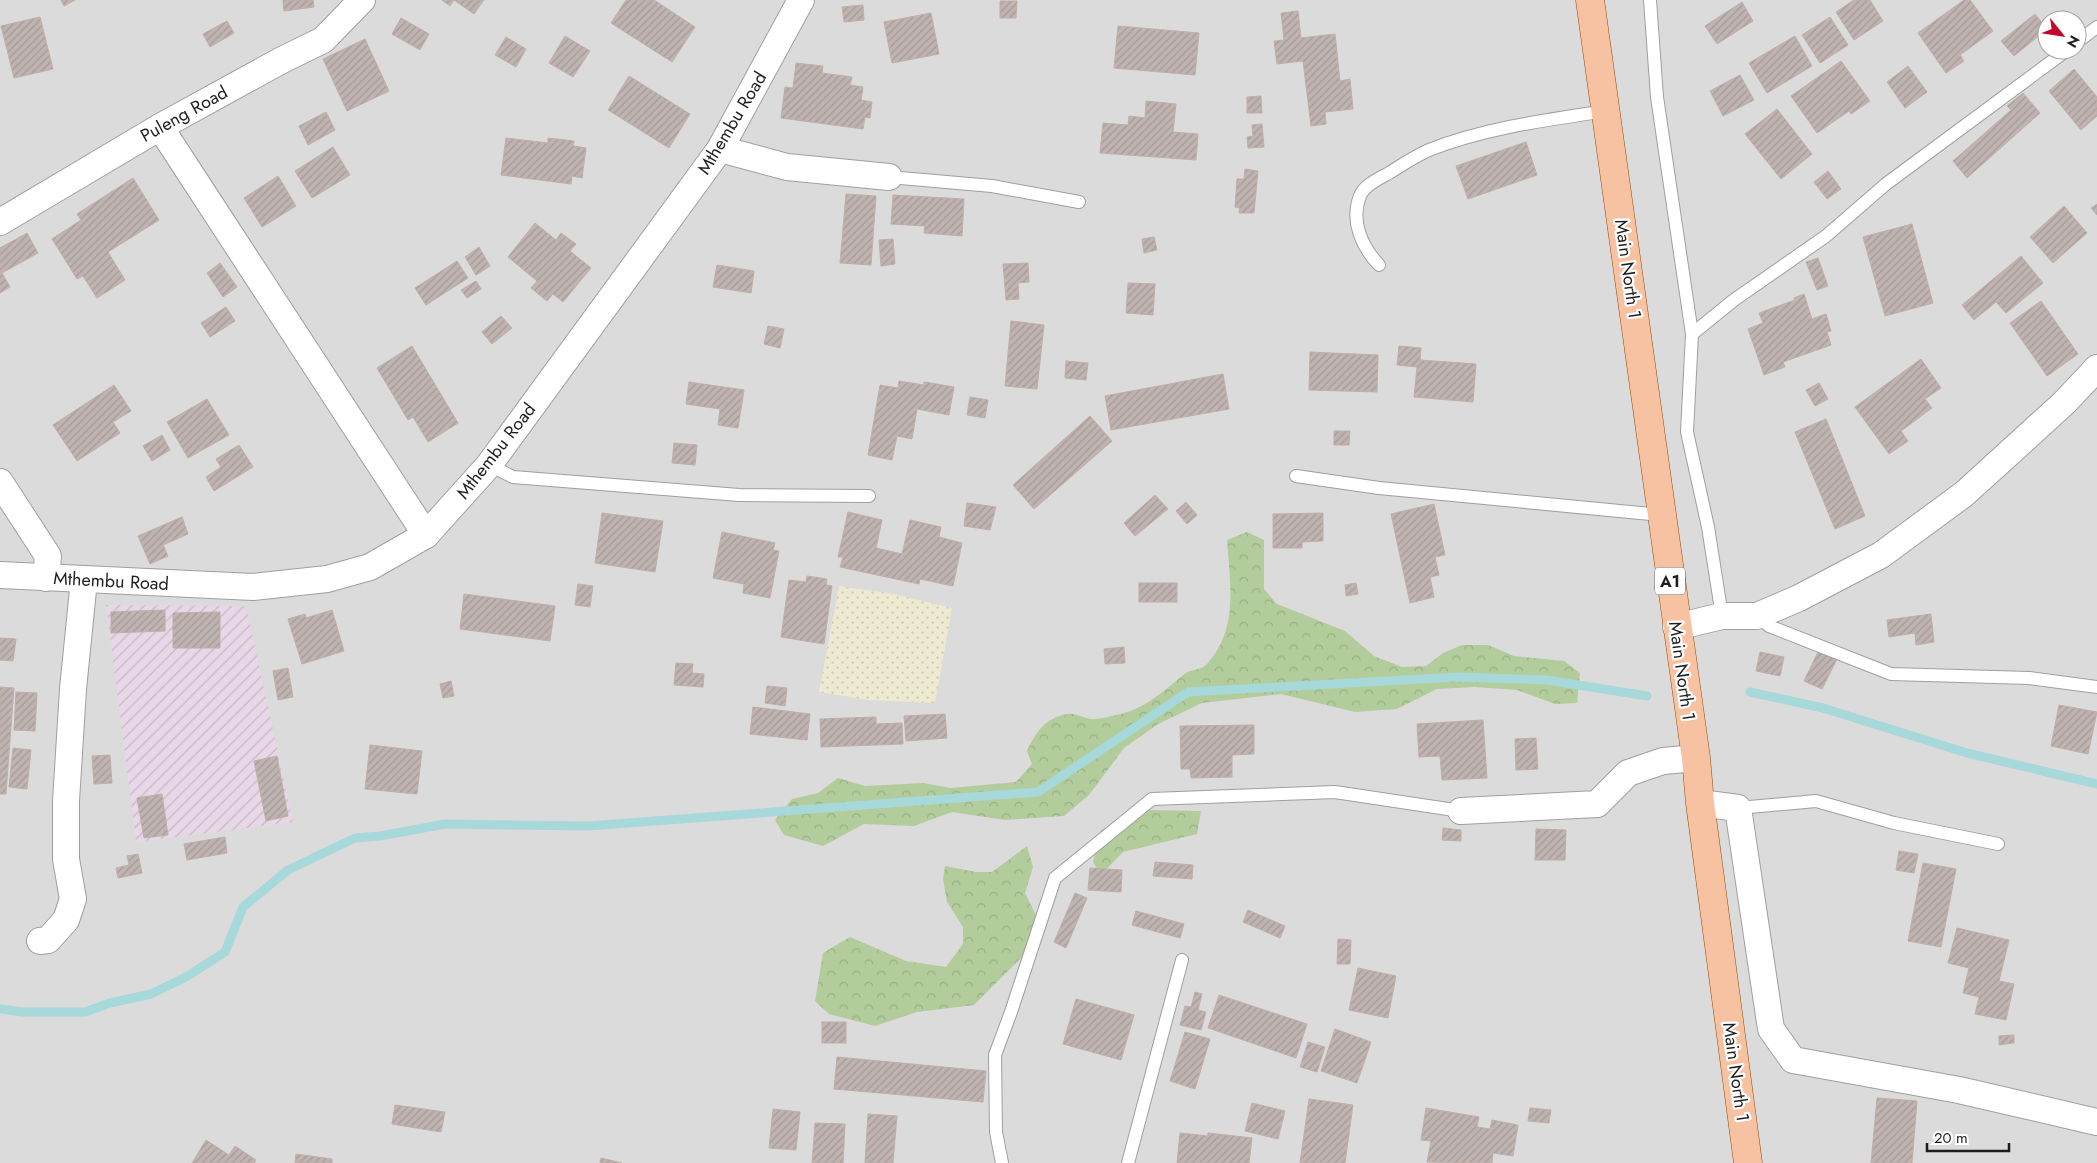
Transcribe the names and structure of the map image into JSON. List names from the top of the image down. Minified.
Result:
{"streets":{"main road":["Main North 1","A1"],"street":["Puleng Road","Mthembu Road"]},"scale_bar":"20 m","north":"bottom right"}
